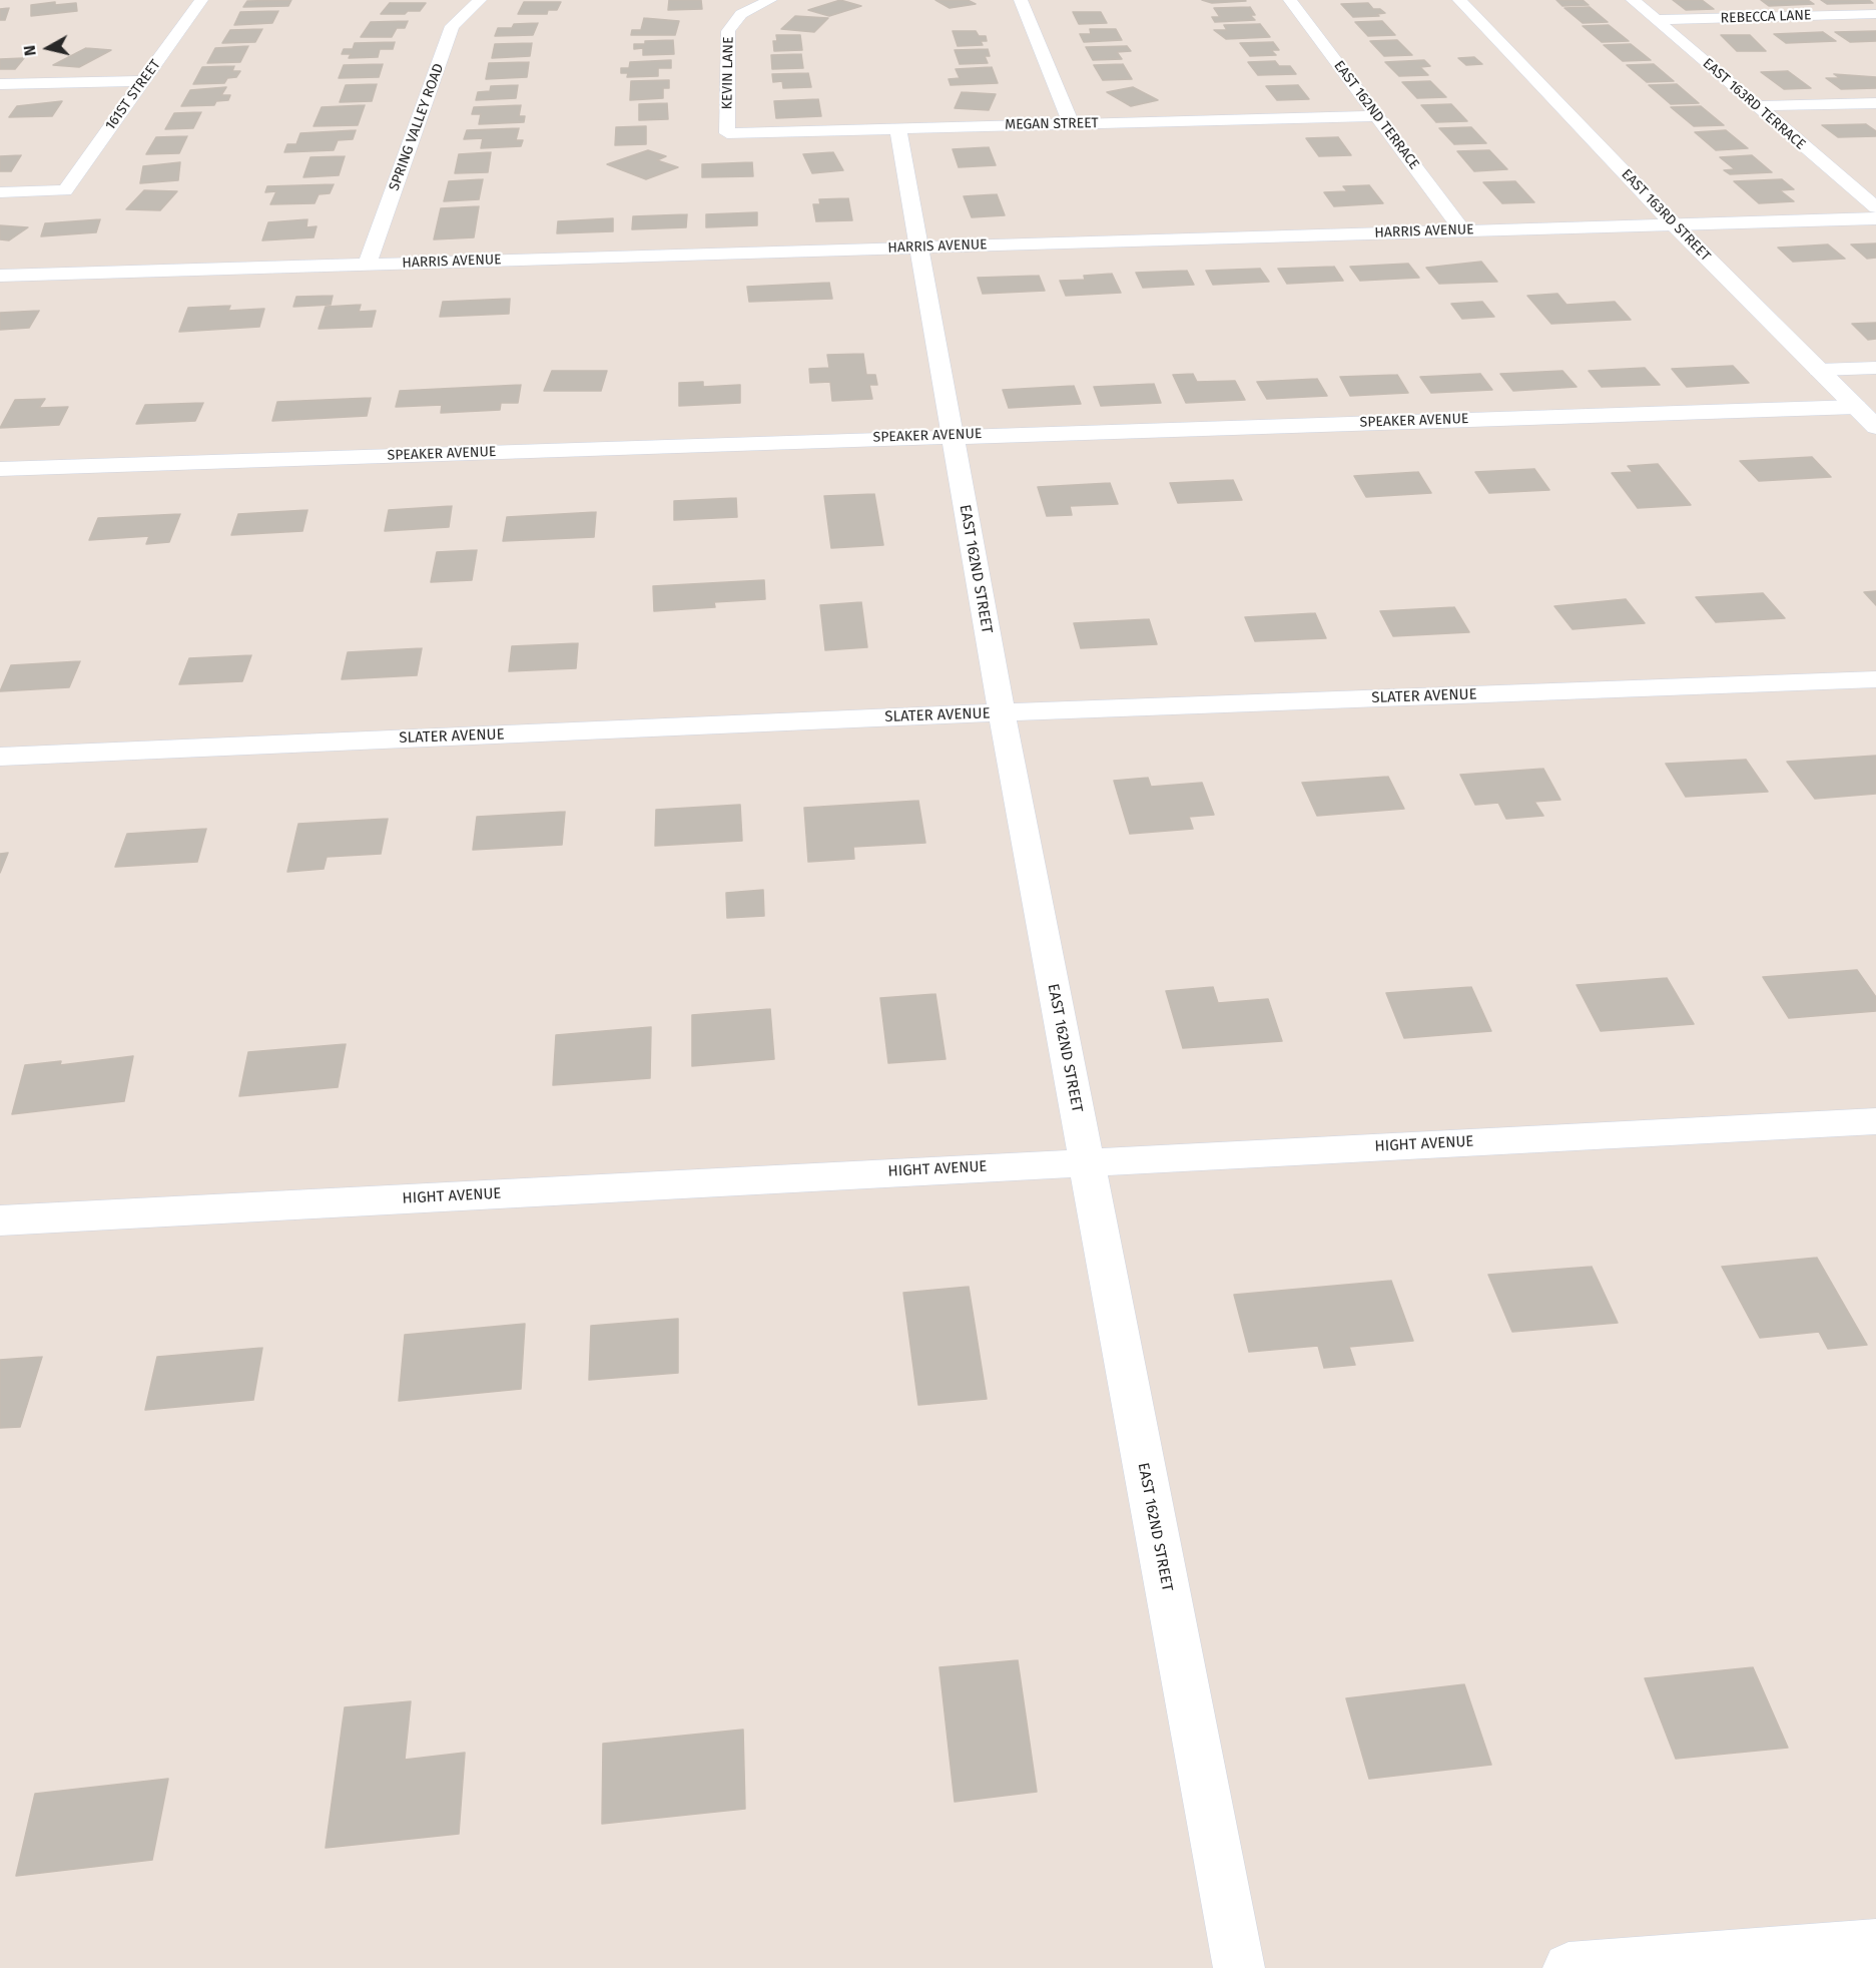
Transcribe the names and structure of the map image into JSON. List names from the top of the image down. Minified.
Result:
{"streets":{"street":["REBECCA LANE","KEVIN LANE","161ST STREET","EAST 163RD TERRACE","EAST 162ND TERRACE","MEGAN STREET","SPRING VALLEY ROAD","EAST 163RD STREET","HARRIS AVENUE","SPEAKER AVENUE","EAST 162ND STREET","SLATER AVENUE","HIGHT AVENUE"]},"crossings":[["REBECCA LANE","EAST 163RD TERRACE"],["KEVIN LANE","MEGAN STREET"],["EAST 162ND TERRACE","MEGAN STREET"],["EAST 162ND TERRACE","HARRIS AVENUE"],["MEGAN STREET","EAST 162ND STREET"],["SPRING VALLEY ROAD","HARRIS AVENUE"],["EAST 163RD STREET","HARRIS AVENUE"],["EAST 163RD STREET","SPEAKER AVENUE"],["HARRIS AVENUE","EAST 162ND STREET"],["SPEAKER AVENUE","EAST 162ND STREET"],["EAST 162ND STREET","SLATER AVENUE"],["EAST 162ND STREET","HIGHT AVENUE"]],"north":"left"}
